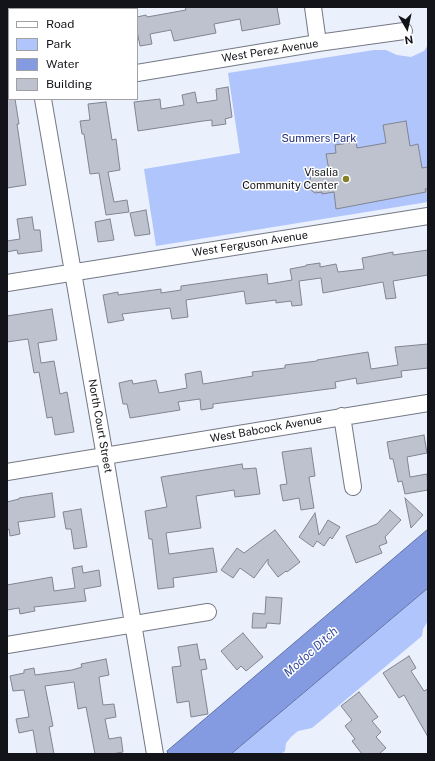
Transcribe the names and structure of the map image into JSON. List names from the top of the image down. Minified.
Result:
{"streets":{"street":["West Perez Avenue","West Ferguson Avenue","North Court Street","West Babcock Avenue"]},"crossings":[["West Ferguson Avenue","North Court Street"],["North Court Street","West Babcock Avenue"]],"water":["Modoc Ditch"],"parks":["Summers Park"],"places":["Visalia Community Center"],"legend":["Road","Park","Water","Building"],"north":"bottom"}
